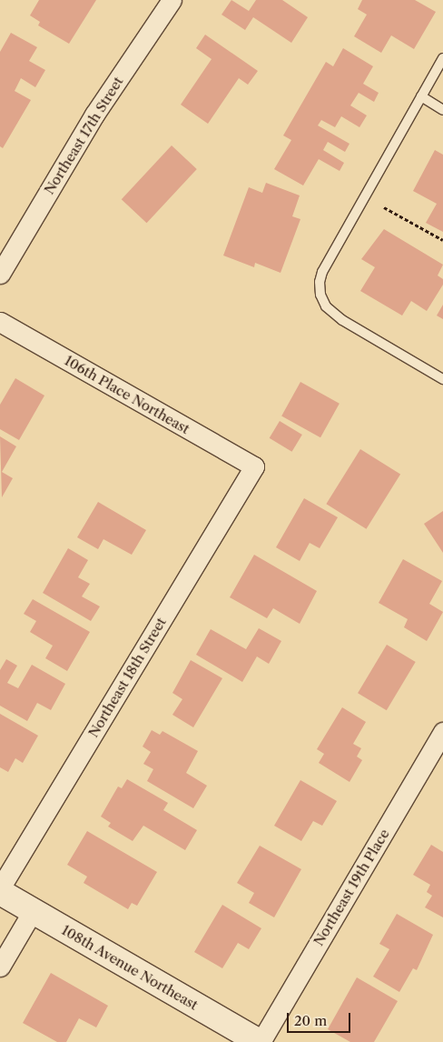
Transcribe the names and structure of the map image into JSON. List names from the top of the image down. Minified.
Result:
{"streets":{"main road":["108th Avenue Northeast"],"street":["Northeast 17th Street","106th Place Northeast","Northeast 18th Street","Northeast 19th Place"]},"crossings":[["106th Place Northeast","Northeast 18th Street"],["Northeast 18th Street","108th Avenue Northeast"],["Northeast 19th Place","108th Avenue Northeast"]],"scale_bar":"20 m"}
